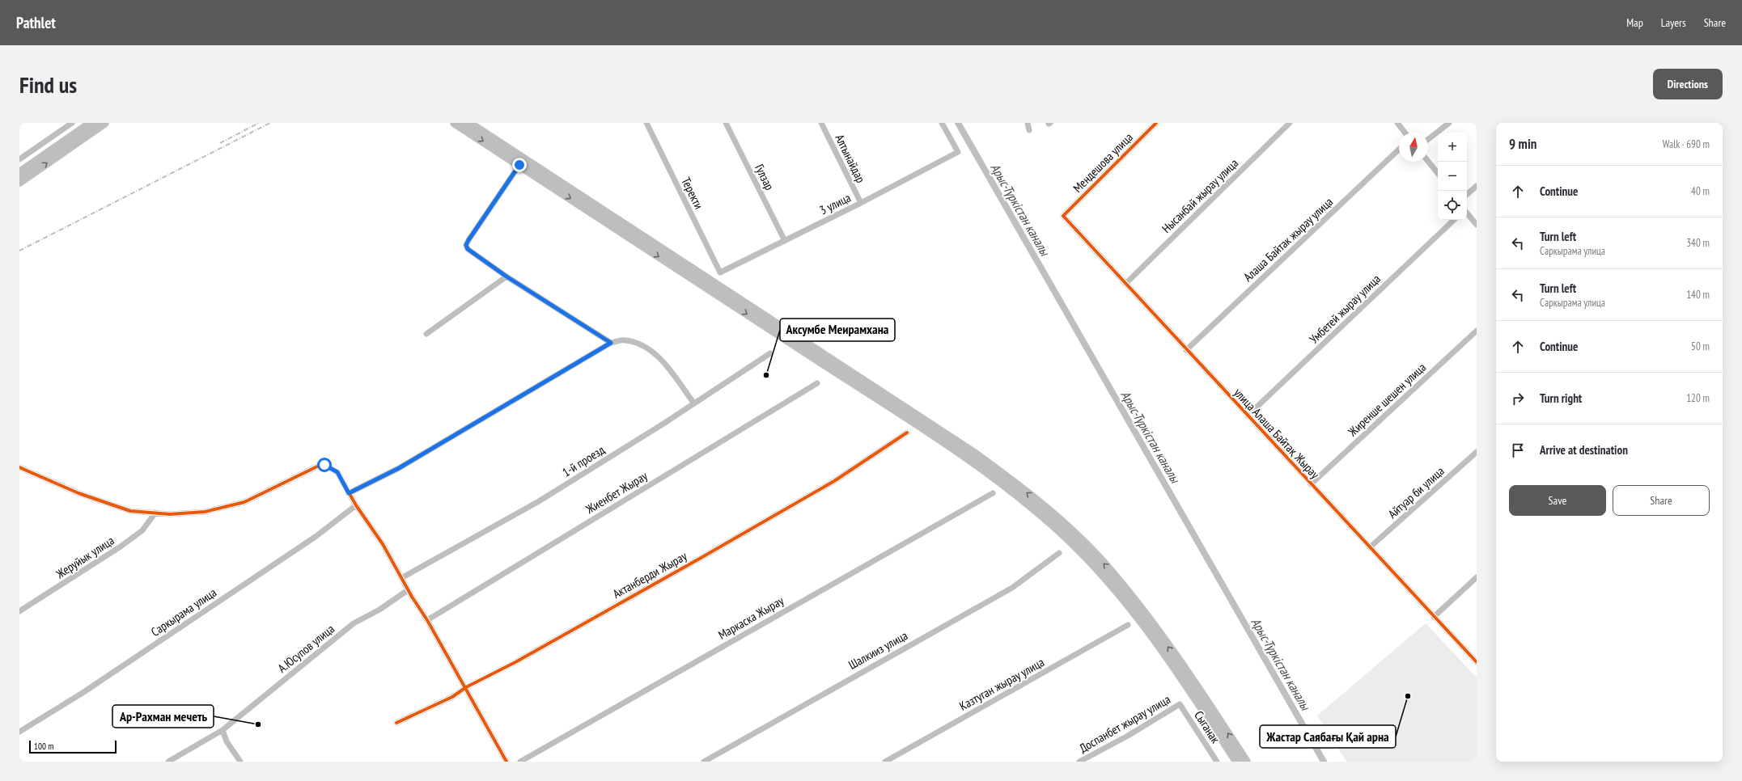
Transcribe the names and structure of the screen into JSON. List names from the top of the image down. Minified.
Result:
{"streets":{"street":["Алтынайдар","Мендешова улица","Гулзар","Теректи","Нысанбай жырау улица","3 улица","Алаша Байтак жырау улица","Умбетей жырау улица","Жиренше шешен улица","улица Алаша Байтақ Жырау","1-й проезд","Жиенбет Жырау","Айтуар би улица","Жеруйык улица","Актанберди Жырау","Саркырама улица","Маркаска Жырау","А.Юсупов улица","Шалкииз улица","Казтуган жырау улица","Доспанбет жырау улица","Сыганак"]},"crossings":[["Алтынайдар","3 улица"],["Мендешова улица","улица Алаша Байтақ Жырау"],["Гулзар","3 улица"],["Теректи","3 улица"],["Нысанбай жырау улица","улица Алаша Байтақ Жырау"],["Алаша Байтак жырау улица","улица Алаша Байтақ Жырау"],["Умбетей жырау улица","улица Алаша Байтақ Жырау"],["Жиренше шешен улица","улица Алаша Байтақ Жырау"],["улица Алаша Байтақ Жырау","Айтуар би улица"],["Доспанбет жырау улица","Сыганак"]],"water":["Арыс-Түркістан каналы"],"places":["Аксумбе Меирамхана","Жастар Саябағы Қай арна","Ар-Рахман мечеть"],"scale_bar":"100 m","north":"top","page":{"header":"Pathlet","nav":["Map","Layers","Share"],"buttons":["Directions",["Save","Share"]],"title":"Find us","heading":["9 min","Walk · 690 m"],"map_buttons":["+","−"],"list":[["Continue","40 m"],["Turn left","Саркырама улица","340 m"],["Turn left","Саркырама улица","140 m"],["Continue","50 m"],["Turn right","120 m"],"Arrive at destination"],"scale":"100 m"}}
